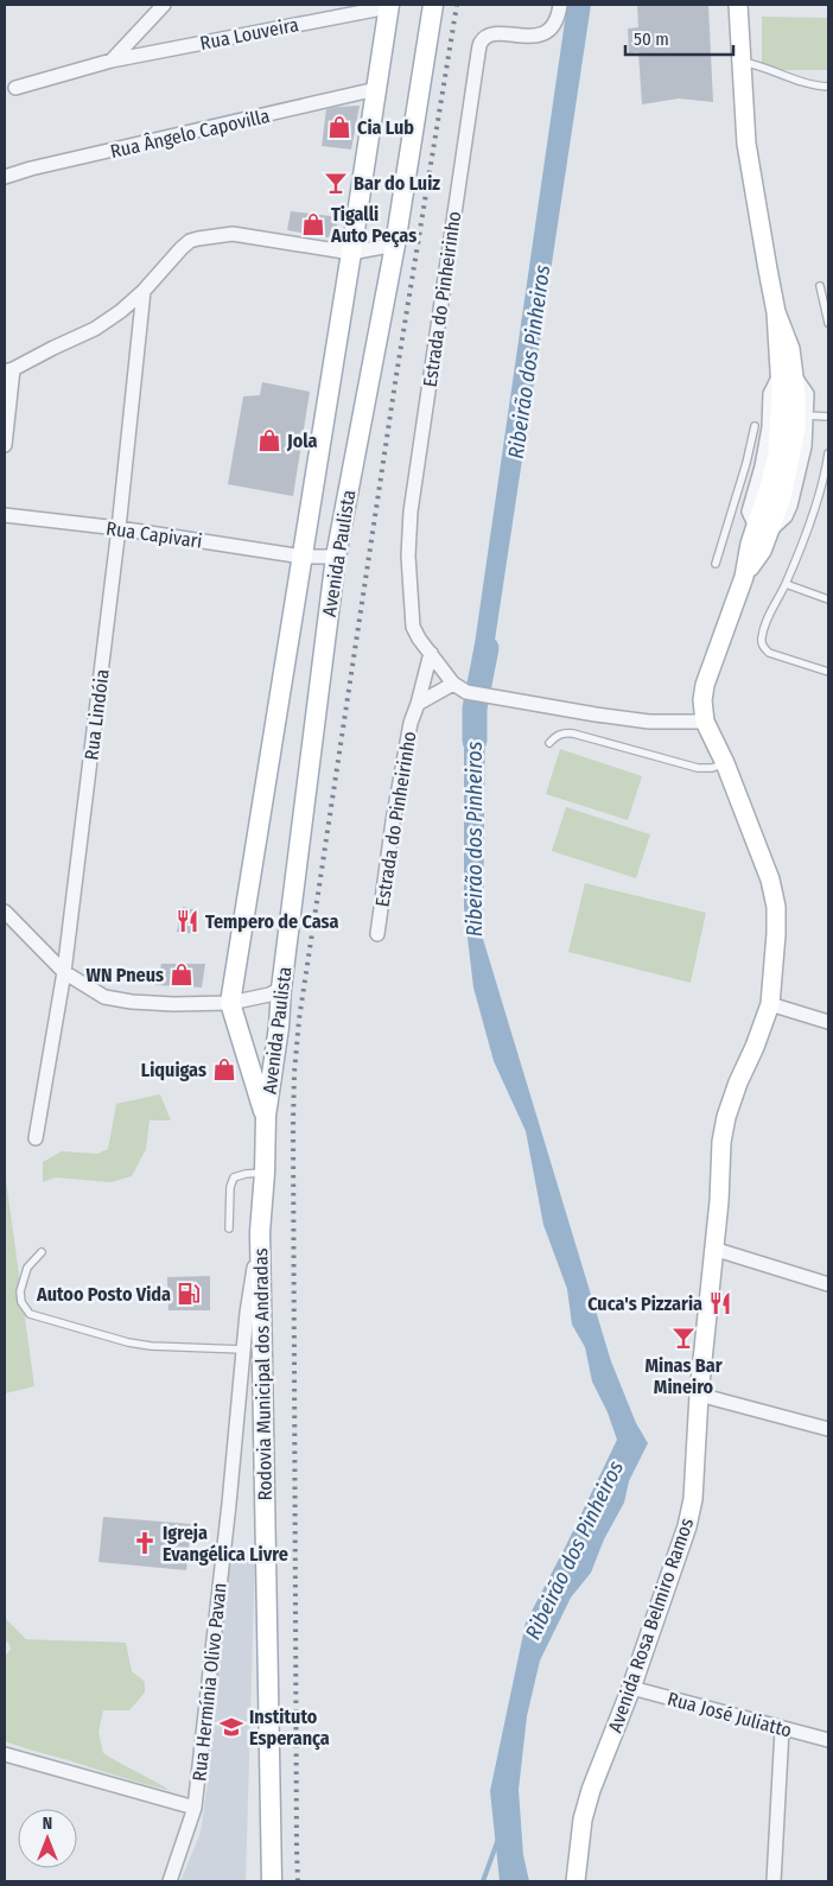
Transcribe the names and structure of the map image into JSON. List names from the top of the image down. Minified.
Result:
{"streets":{"main road":["Avenida Paulista","Rodovia Municipal dos Andradas","Avenida Rosa Belmiro Ramos"],"street":["Rua Louveira","Rua Ângelo Capovilla","Estrada do Pinheirinho","Rua Capivari","Rua Lindóia","Rua Hermínia Olivo Pavan","Rua José Juliatto"]},"crossings":[["Rua Louveira","Avenida Paulista"],["Rua Ângelo Capovilla","Avenida Paulista"],["Estrada do Pinheirinho","Avenida Rosa Belmiro Ramos"],["Rua Capivari","Avenida Paulista"],["Rua Capivari","Rua Lindóia"],["Avenida Paulista","Rodovia Municipal dos Andradas"],["Rodovia Municipal dos Andradas","Rua Hermínia Olivo Pavan"],["Avenida Rosa Belmiro Ramos","Rua José Juliatto"]],"water":["Ribeirão dos Pinheiros"],"places":{"shop":["Cia Lub","Tigalli Auto Peças","Jola","WN Pneus","Liquigas"],"bar":["Bar do Luiz","Minas Bar Mineiro"],"restaurant":["Tempero de Casa","Cuca's Pizzaria"],"fuel station":["Autoo Posto Vida"],"church":["Igreja Evangélica Livre"],"school or university":["Instituto Esperança"]},"scale_bar":"50 m","north":"top"}
